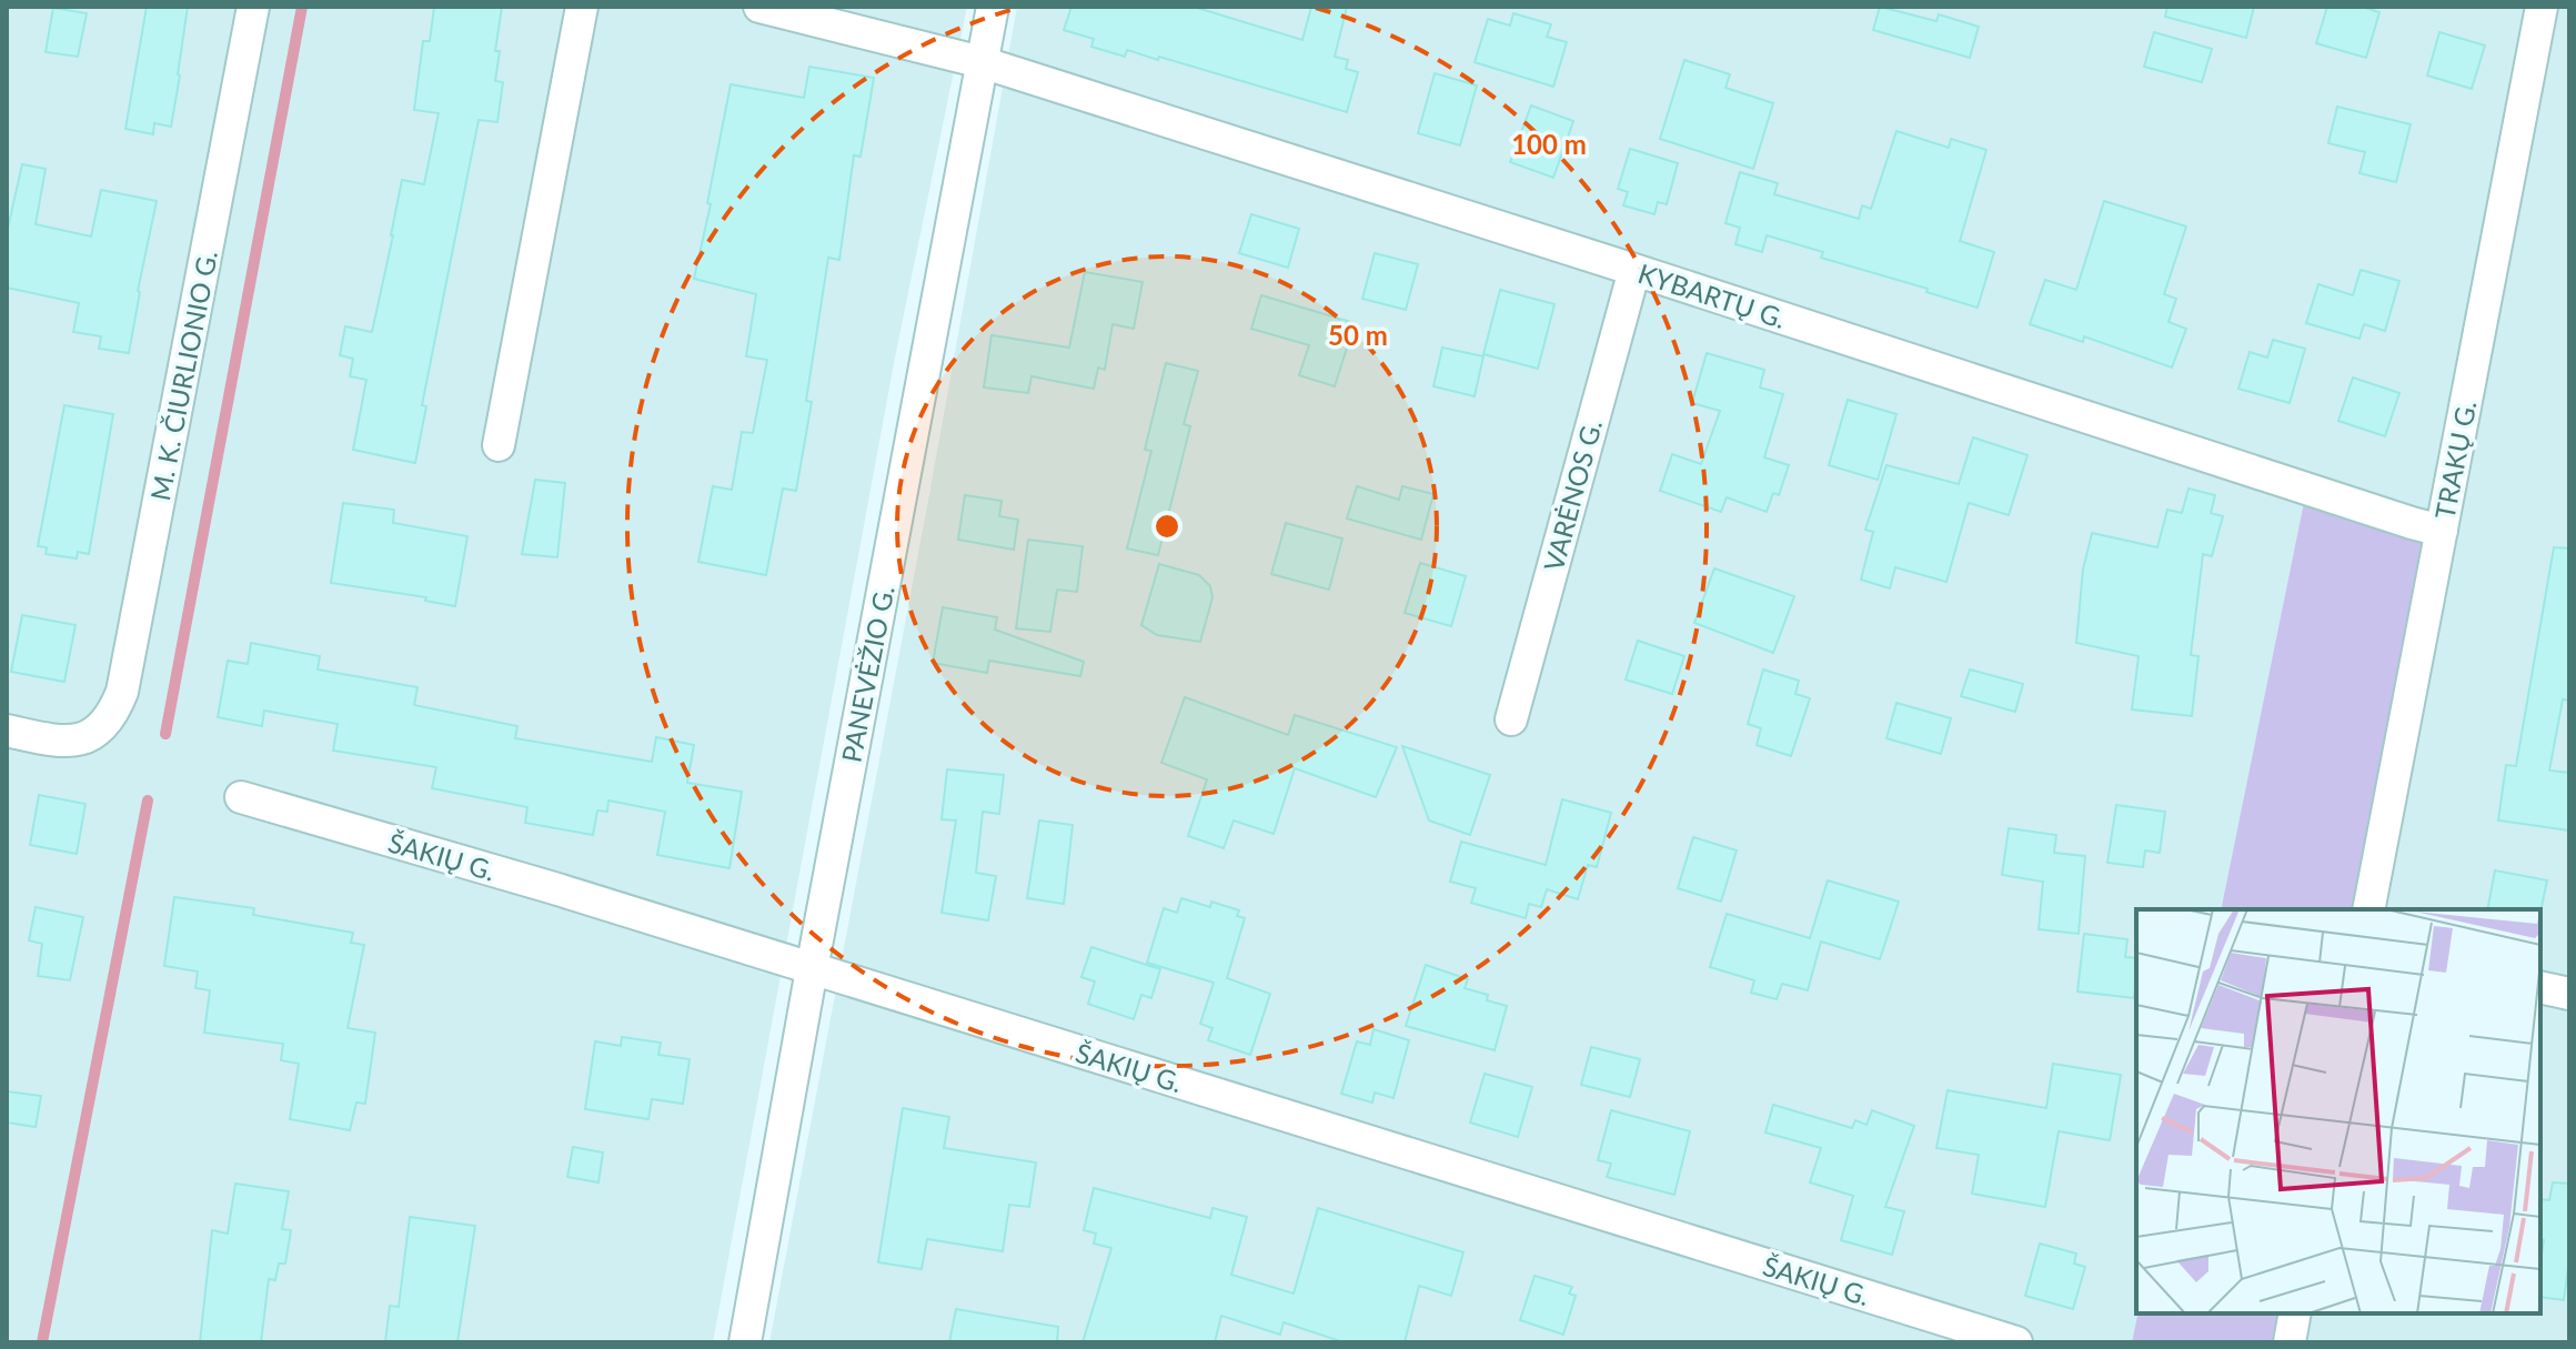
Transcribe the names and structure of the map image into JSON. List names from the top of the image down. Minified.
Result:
{"streets":{"street":["KYBARTŲ G.","M. K. ČIURLIONIO G.","TRAKŲ G.","VARĖNOS G.","PANEVĖŽIO G.","ŠAKIŲ G."]},"crossings":[["KYBARTŲ G.","TRAKŲ G."],["KYBARTŲ G.","VARĖNOS G."],["KYBARTŲ G.","PANEVĖŽIO G."],["PANEVĖŽIO G.","ŠAKIŲ G."]],"rings":["100 m","50 m"]}
